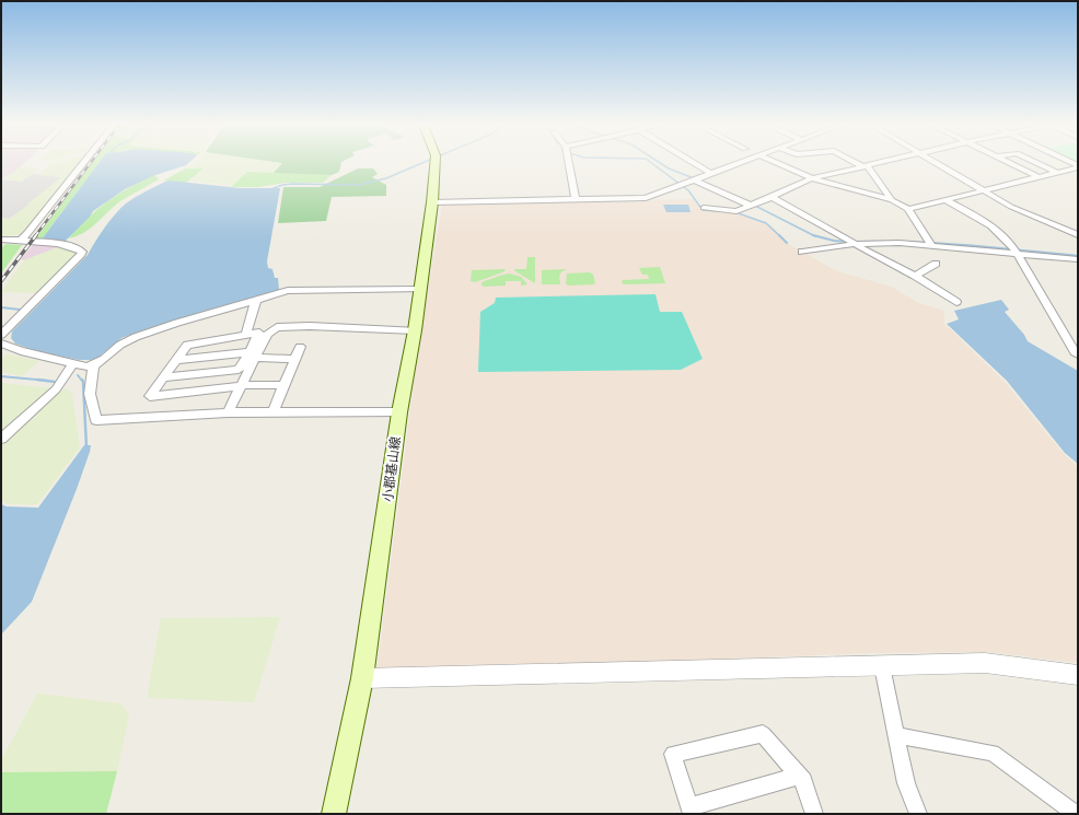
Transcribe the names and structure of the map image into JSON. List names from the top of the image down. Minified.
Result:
{"streets":{"main road":["小郡基山線"]}}
